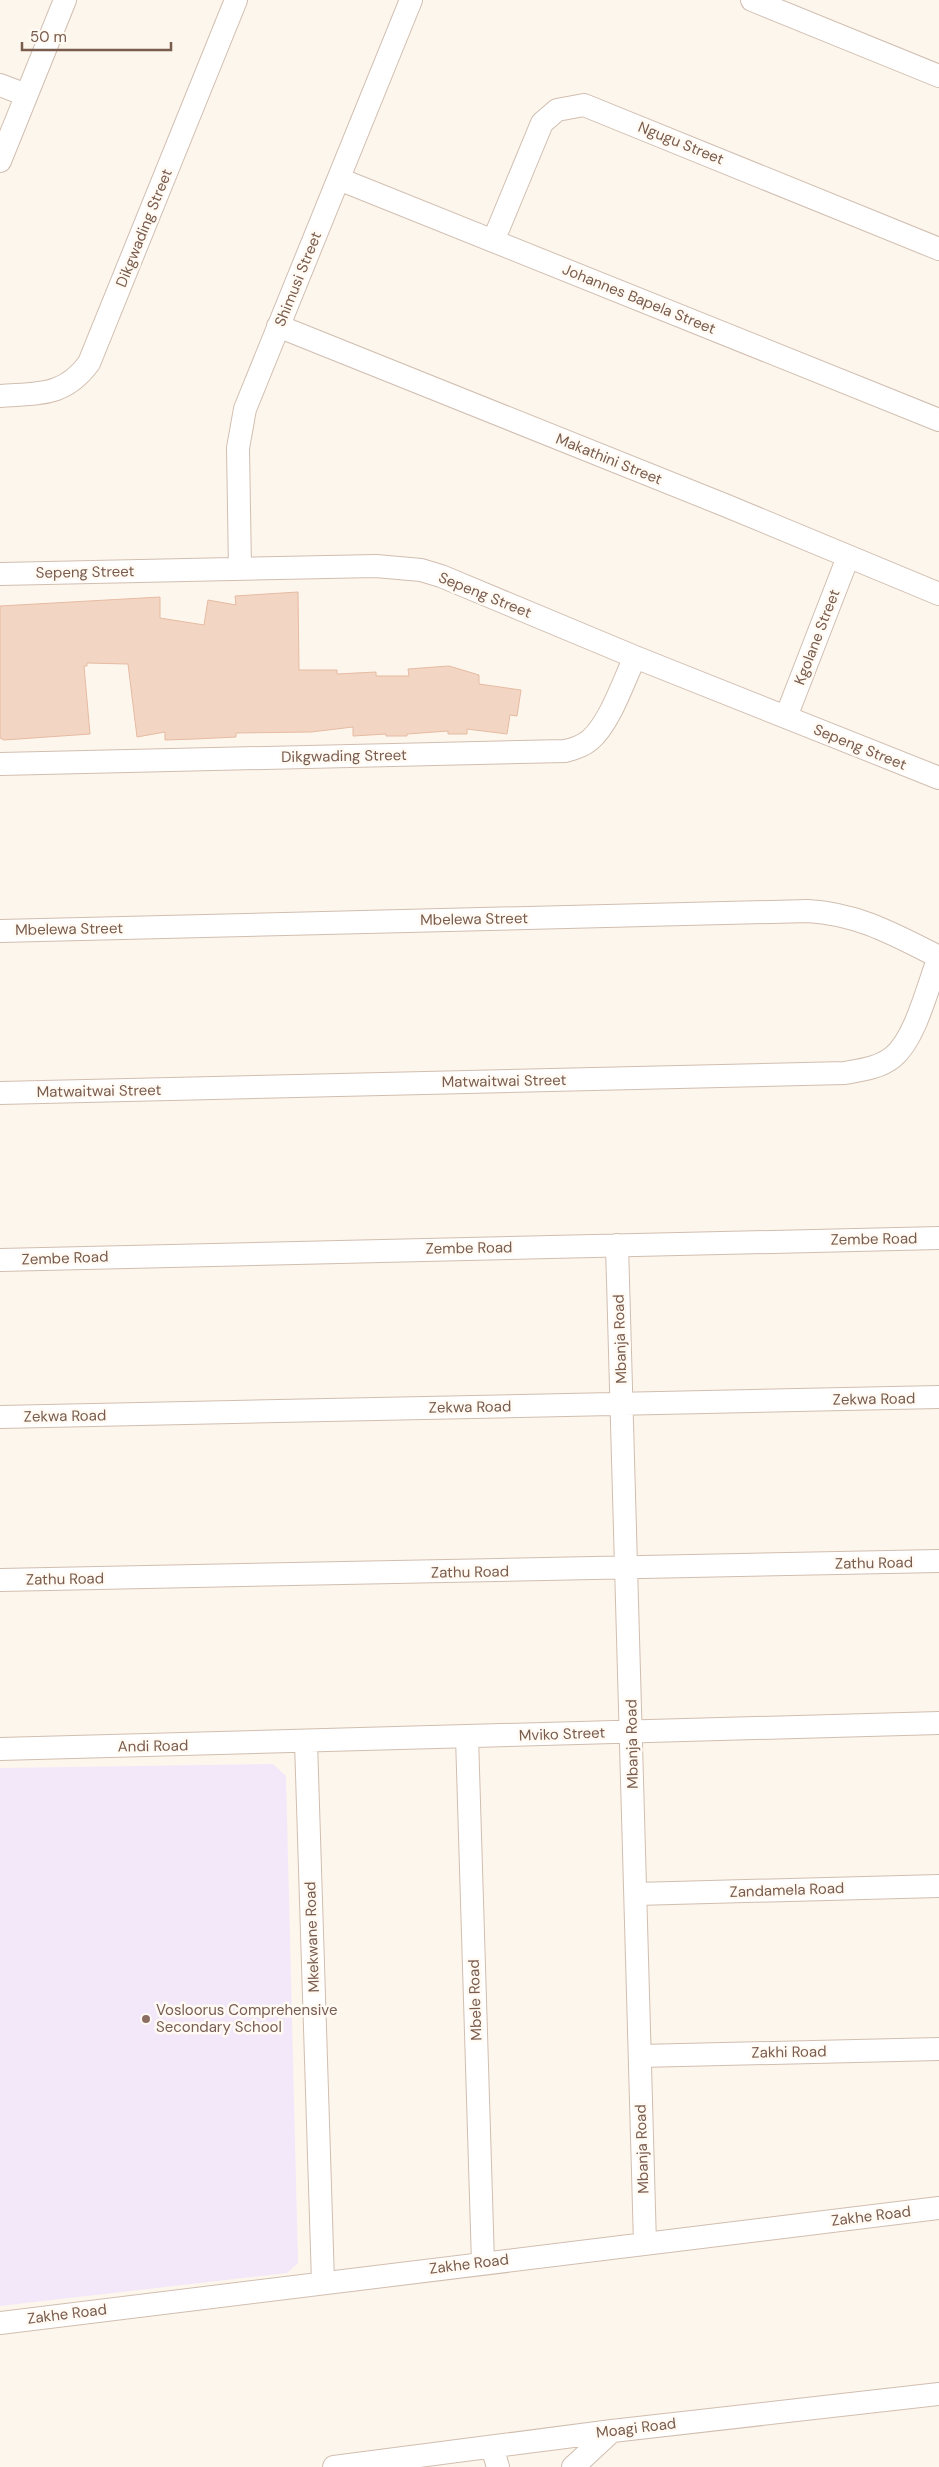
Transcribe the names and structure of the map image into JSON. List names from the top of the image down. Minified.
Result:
{"streets":{"street":["Ngugu Street","Dikgwading Street","Shimusi Street","Johannes Bapela Street","Makathini Street","Sepeng Street","Kgolane Street","Mbelewa Street","Matwaitwai Street","Zembe Road","Mbanja Road","Zekwa Road","Zathu Road","Mviko Street","Andi Road","Zandamela Road","Mkekwane Road","Mbele Road","Zakhi Road","Zakhe Road","Moagi Road"]},"crossings":[["Ngugu Street","Johannes Bapela Street"],["Dikgwading Street","Sepeng Street"],["Shimusi Street","Johannes Bapela Street"],["Shimusi Street","Makathini Street"],["Shimusi Street","Sepeng Street"],["Makathini Street","Kgolane Street"],["Sepeng Street","Kgolane Street"],["Mbelewa Street","Matwaitwai Street"],["Zembe Road","Mbanja Road"],["Mbanja Road","Zekwa Road"],["Mbanja Road","Zathu Road"],["Mbanja Road","Mviko Street"],["Mbanja Road","Zandamela Road"],["Mbanja Road","Zakhi Road"],["Mbanja Road","Zakhe Road"],["Mviko Street","Andi Road"],["Mviko Street","Mkekwane Road"],["Mviko Street","Mbele Road"],["Andi Road","Mkekwane Road"],["Mkekwane Road","Zakhe Road"],["Mbele Road","Zakhe Road"]],"places":["Vosloorus Comprehensive Secondary School"],"scale_bar":"50 m"}
